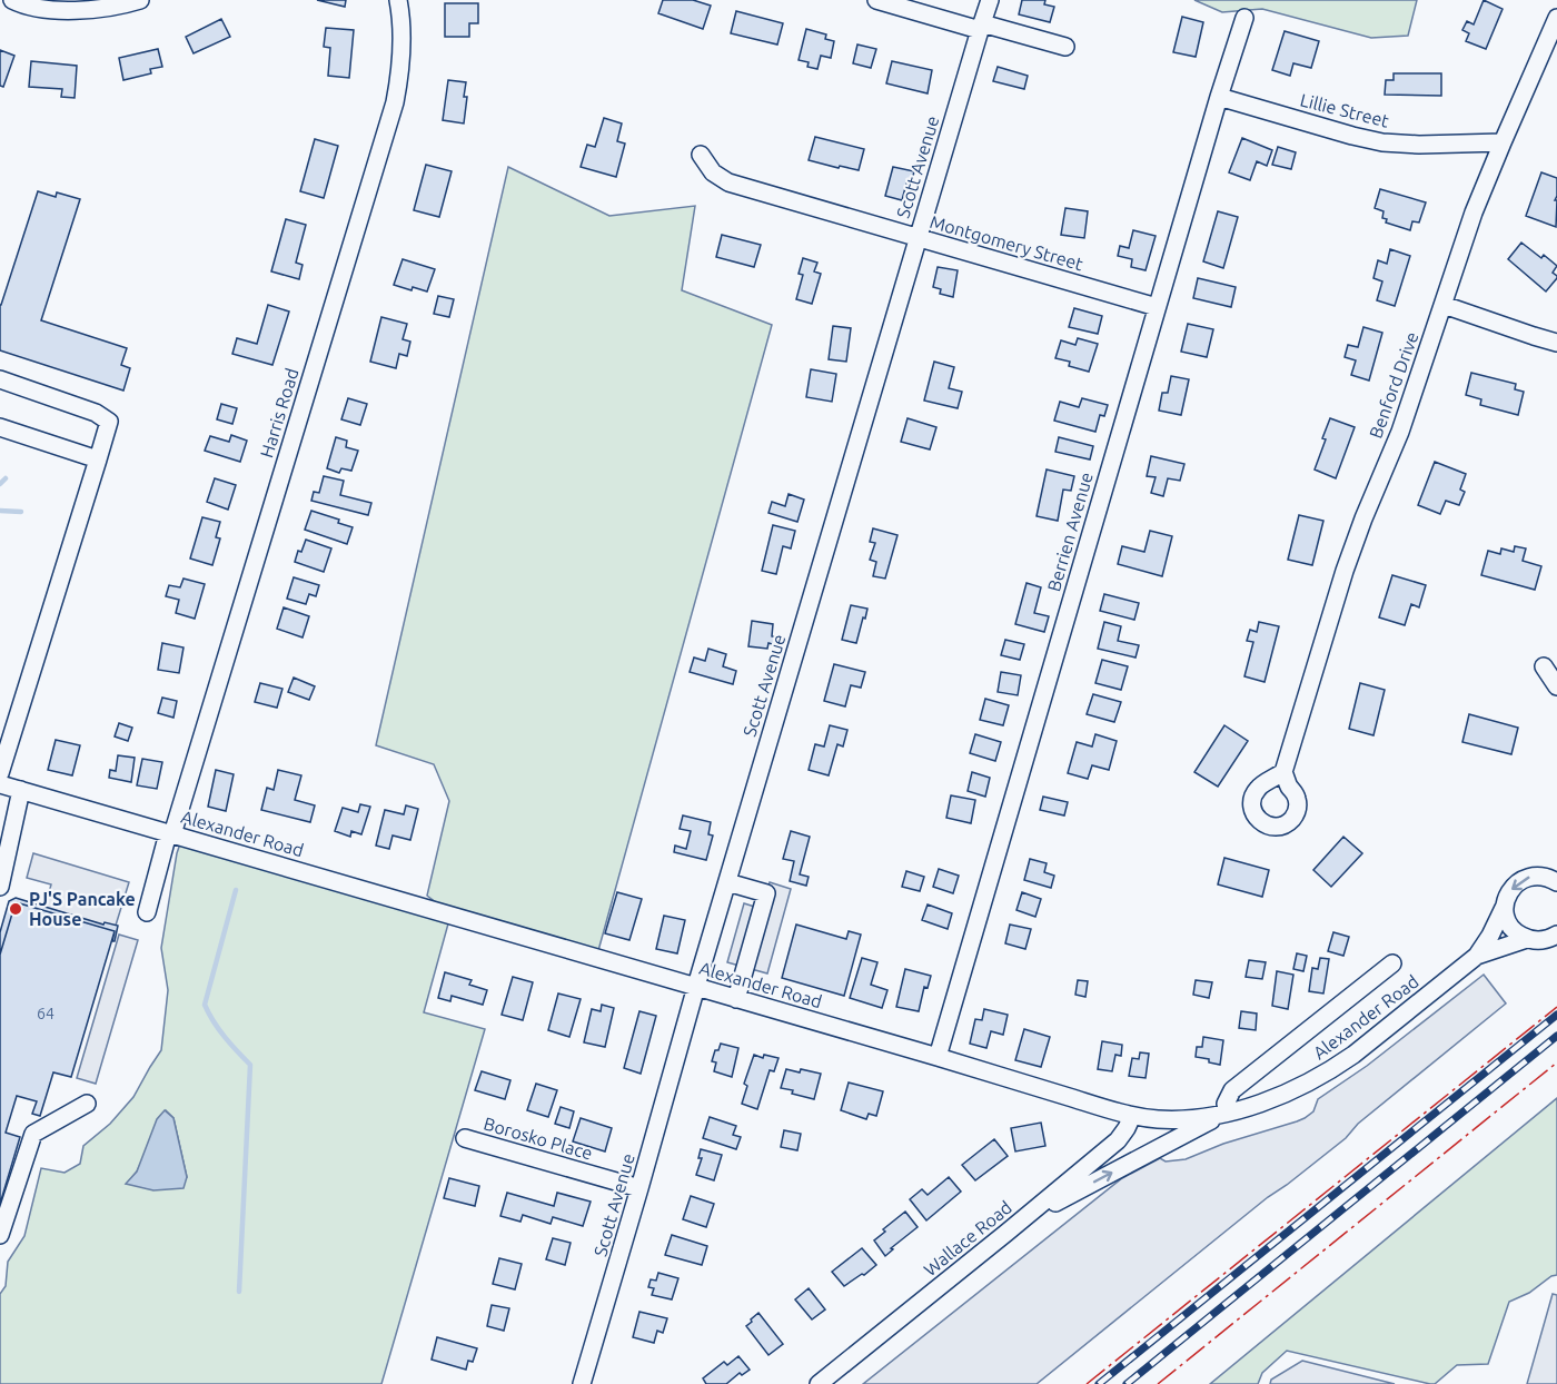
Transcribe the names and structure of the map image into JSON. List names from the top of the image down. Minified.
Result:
{"streets":{"street":["Lillie Street","Scott Avenue","Montgomery Street","Benford Drive","Harris Road","Berrien Avenue","Alexander Road","Borosko Place","Wallace Road"]},"crossings":[["Lillie Street","Benford Drive"],["Lillie Street","Berrien Avenue"],["Scott Avenue","Montgomery Street"],["Scott Avenue","Alexander Road"],["Scott Avenue","Borosko Place"],["Montgomery Street","Berrien Avenue"],["Harris Road","Alexander Road"],["Berrien Avenue","Alexander Road"],["Alexander Road","Wallace Road"]],"places":["PJ'S Pancake House"],"house_numbers":["64"]}
